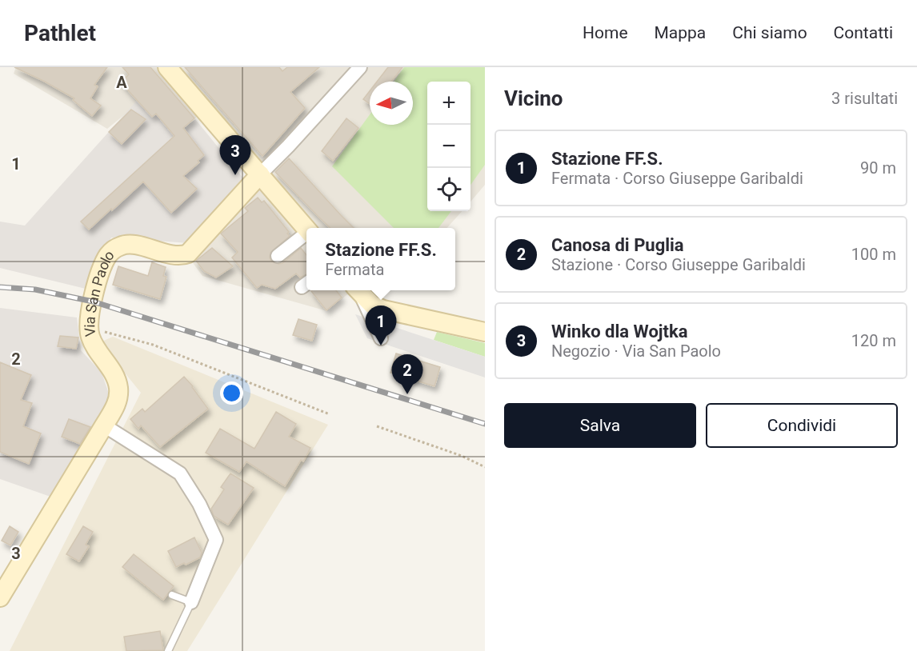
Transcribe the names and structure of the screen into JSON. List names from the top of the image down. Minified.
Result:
{"streets":{"street":["Via San Paolo"]},"north":"left","page":{"header":"Pathlet","nav":["Home","Mappa","Chi siamo","Contatti"],"heading":["Vicino","3 risultati"],"map_buttons":["+","−"],"list":[{"mark":"1","name":"Stazione FF.S.","note":"Fermata · Corso Giuseppe Garibaldi","value":"90 m"},{"mark":"2","name":"Canosa di Puglia","note":"Stazione · Corso Giuseppe Garibaldi","value":"100 m"},{"mark":"3","name":"Winko dla Wojtka","note":"Negozio · Via San Paolo","value":"120 m"}],"pins":["3","1","2"],"popup":["Stazione FF.S.","Fermata"],"buttons":["Salva","Condividi"]},"grid":{"columns":["A"],"rows":["1","2","3"]}}
